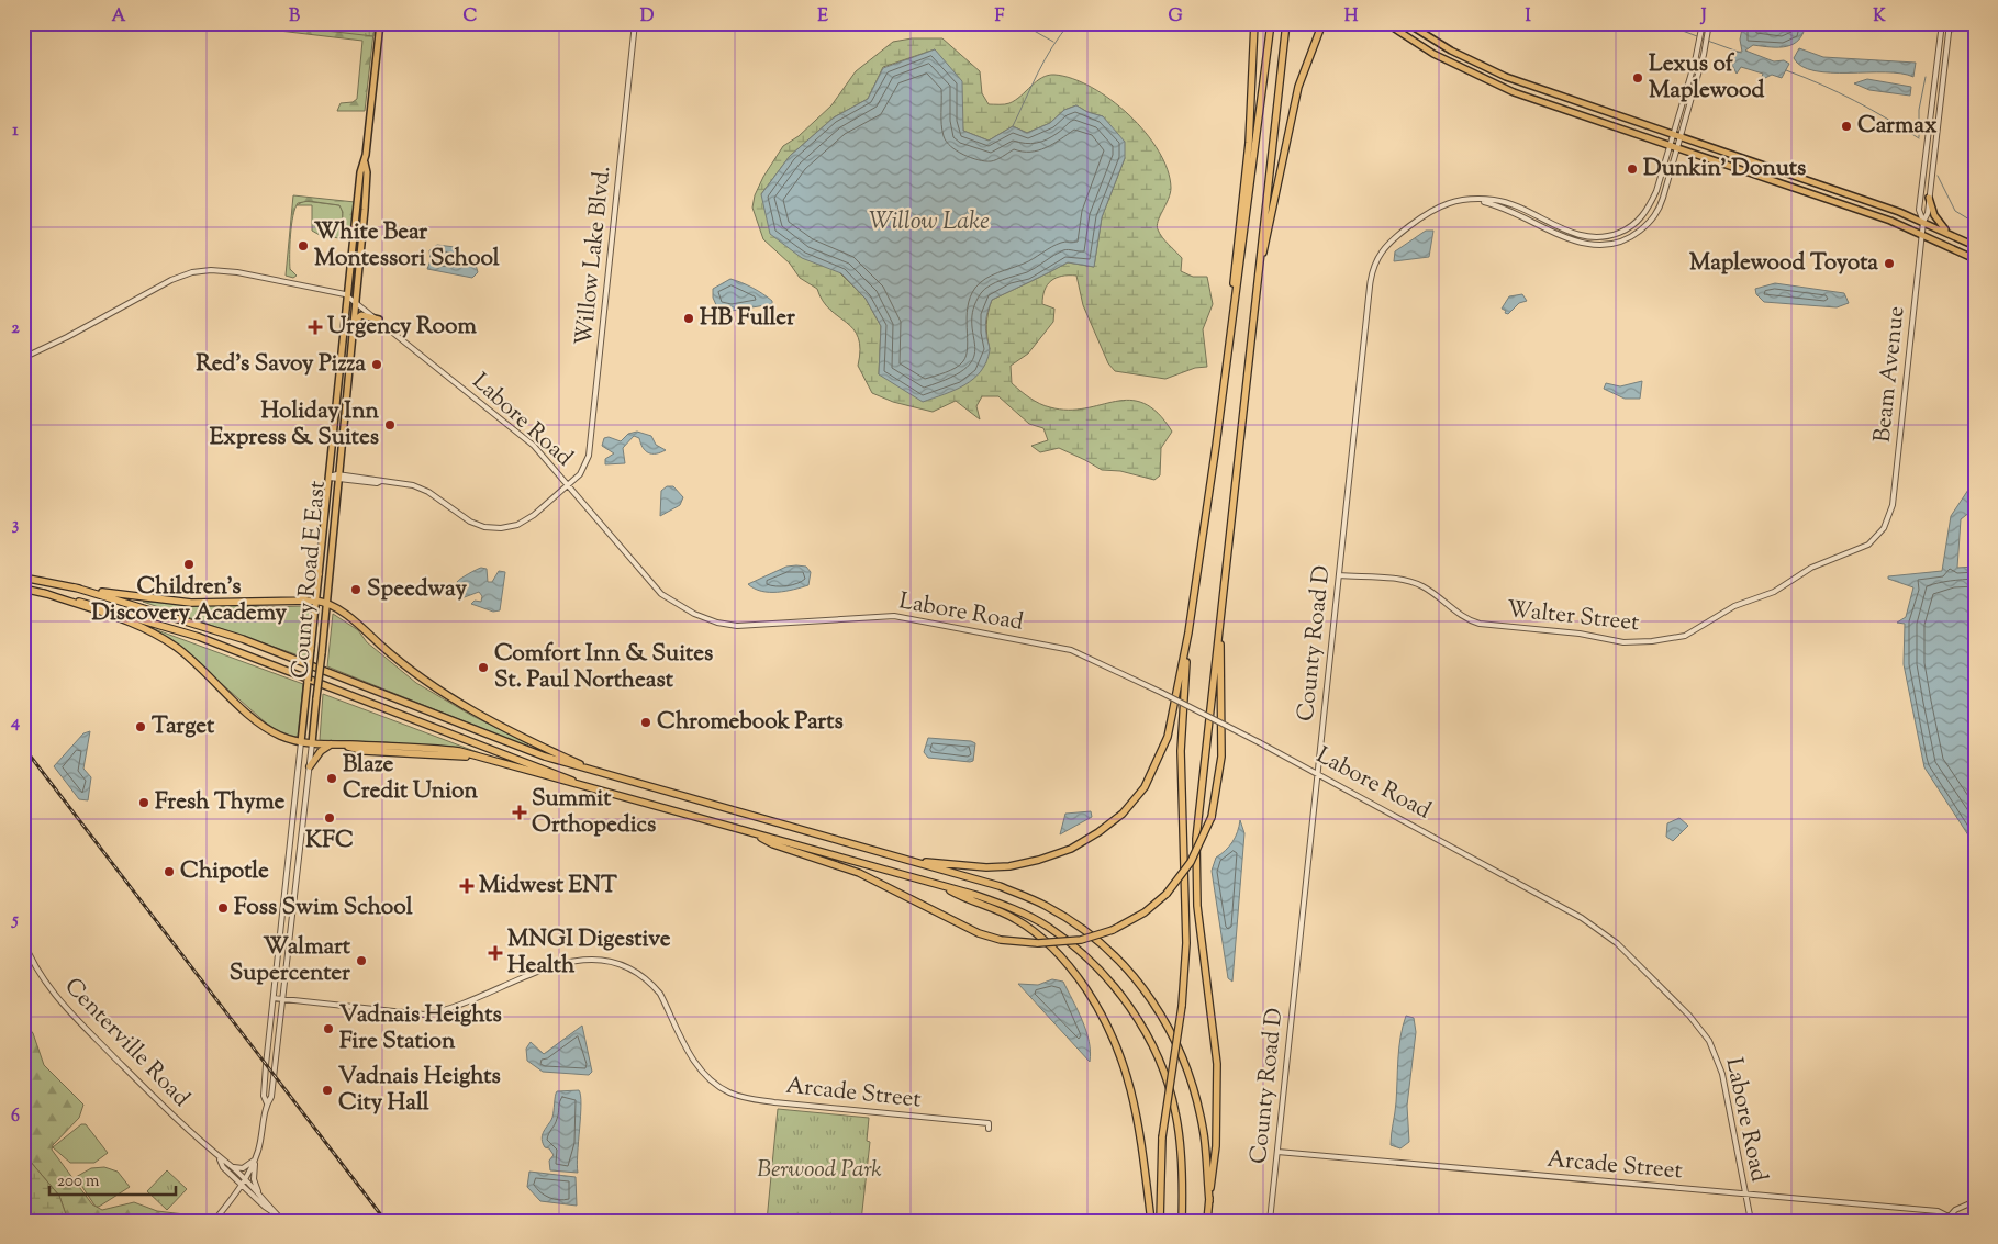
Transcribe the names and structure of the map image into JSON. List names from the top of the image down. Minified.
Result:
{"streets":{"main road":["County Road E East"],"street":["Willow Lake Blvd.","Beam Avenue","Labore Road","Walter Street","County Road D","Centerville Road","Arcade Street"]},"crossings":[["Willow Lake Blvd.","Labore Road"],["Willow Lake Blvd.","County Road E East"],["Beam Avenue","Walter Street"],["Labore Road","County Road E East"],["Labore Road","County Road D"],["Labore Road","Arcade Street"],["County Road E East","Arcade Street"],["Walter Street","County Road D"],["County Road D","Arcade Street"]],"water":["Willow Lake"],"parks":["Berwood Park"],"places":{"other":["Lexus of Maplewood","Carmax","Dunkin’ Donuts","White Bear Montessori School","Maplewood Toyota","HB Fuller","Red's Savoy Pizza","Holiday Inn Express & Suites","Children's Discovery Academy","Speedway","Comfort Inn & Suites St. Paul Northeast","Chromebook Parts","Target","Blaze Credit Union","Fresh Thyme","KFC","Chipotle","Foss Swim School","Walmart Supercenter","Vadnais Heights Fire Station","Vadnais Heights City Hall"],"health":["Urgency Room","Summit Orthopedics","Midwest ENT","MNGI Digestive Health"]},"scale_bar":"200 m","grid":{"columns":["A","B","C","D","E","F","G","H","I","J","K"],"rows":["1","2","3","4","5","6"]}}
